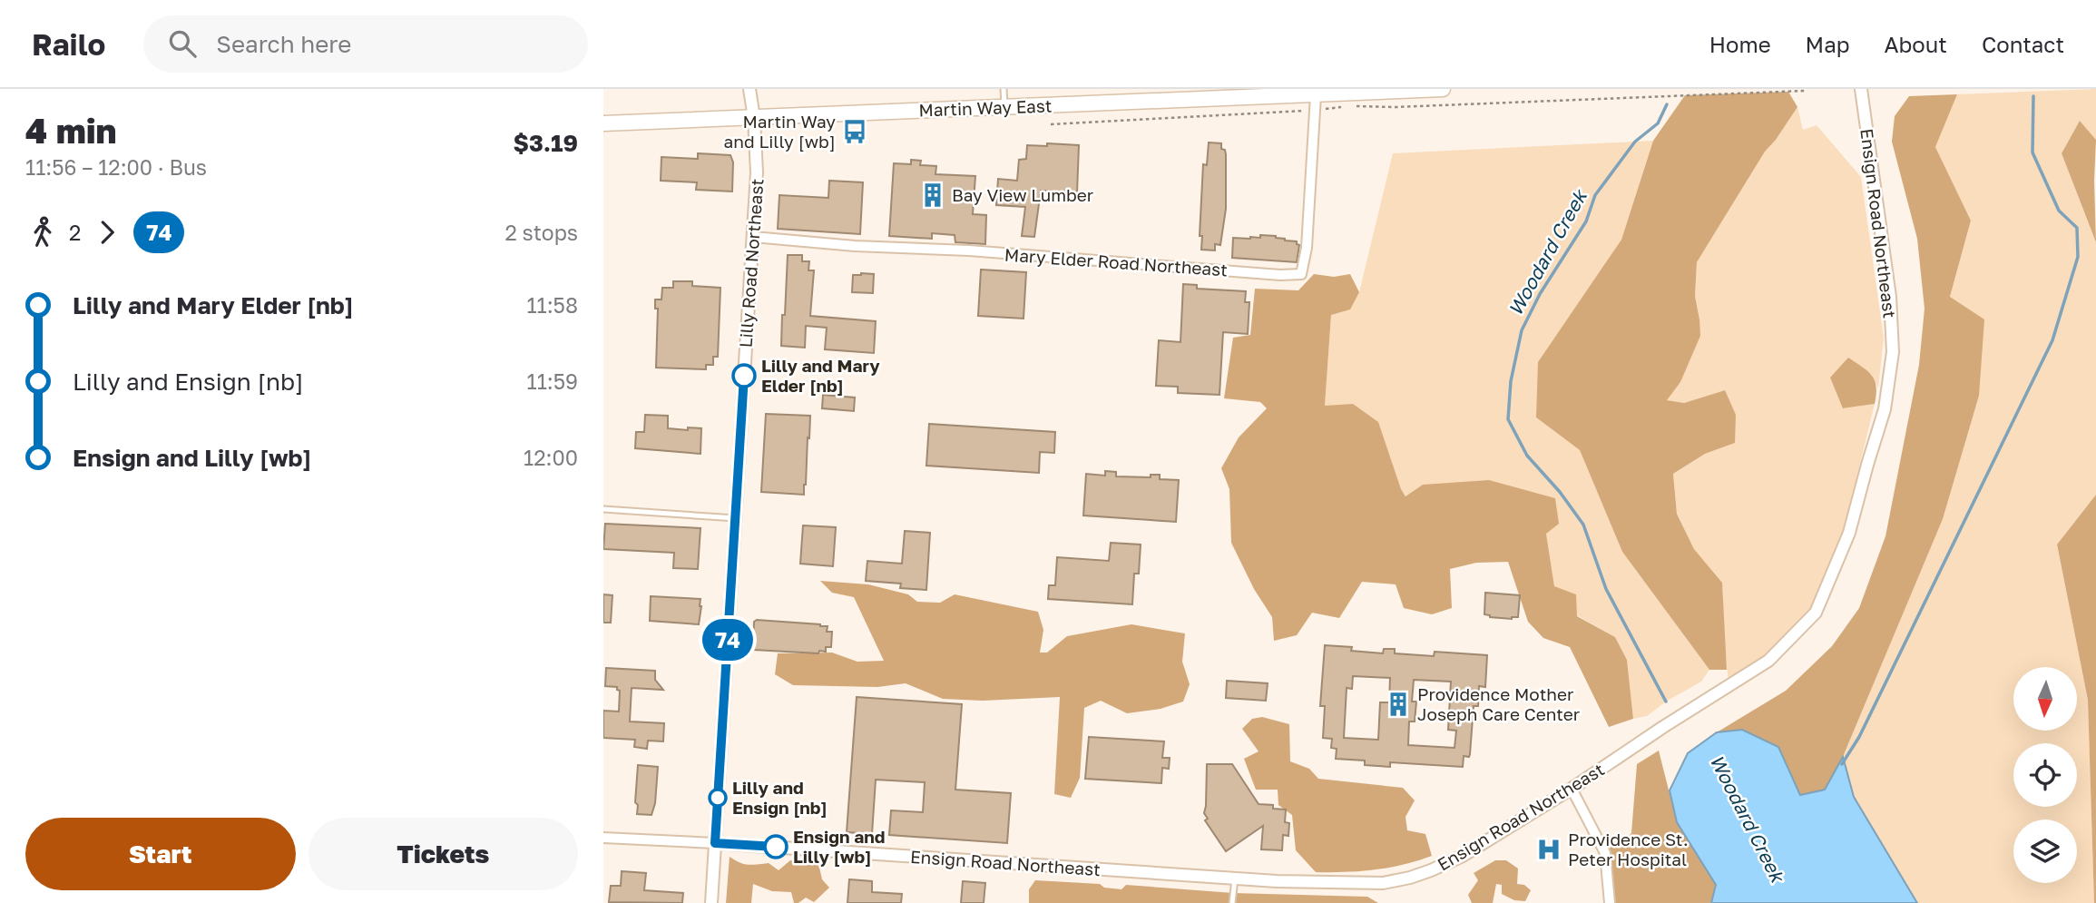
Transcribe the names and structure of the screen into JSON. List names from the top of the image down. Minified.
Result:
{"streets":{"main road":["Martin Way East"],"street":["Ensign Road Northeast","Mary Elder Road Northeast","Lilly Road Northeast"]},"crossings":[["Martin Way East","Mary Elder Road Northeast"],["Martin Way East","Lilly Road Northeast"],["Ensign Road Northeast","Lilly Road Northeast"],["Mary Elder Road Northeast","Lilly Road Northeast"]],"water":["Woodard Creek"],"places":{"bus stop":["Martin Way and Lilly [wb]"],"building":["Bay View Lumber","Providence Mother Joseph Care Center"],"other":["Lilly and Mary Elder [nb]","Lilly and Ensign [nb]","Ensign and Lilly [wb]"],"hospital":["Providence St. Peter Hospital"]},"lines":["bus line 74"],"north":"bottom","page":{"header":"Railo","search":"Search here","nav":["Home","Map","About","Contact"],"heading":["4 min","11:56 – 12:00 · Bus","$3.19"],"on_map":"74","legs":["2","74","2 stops"],"list":[{"name":"Lilly and Mary Elder [nb]","value":"11:58"},{"name":"Lilly and Ensign [nb]","value":"11:59"},{"name":"Ensign and Lilly [wb]","value":"12:00"}],"buttons":["Start","Tickets"]}}
